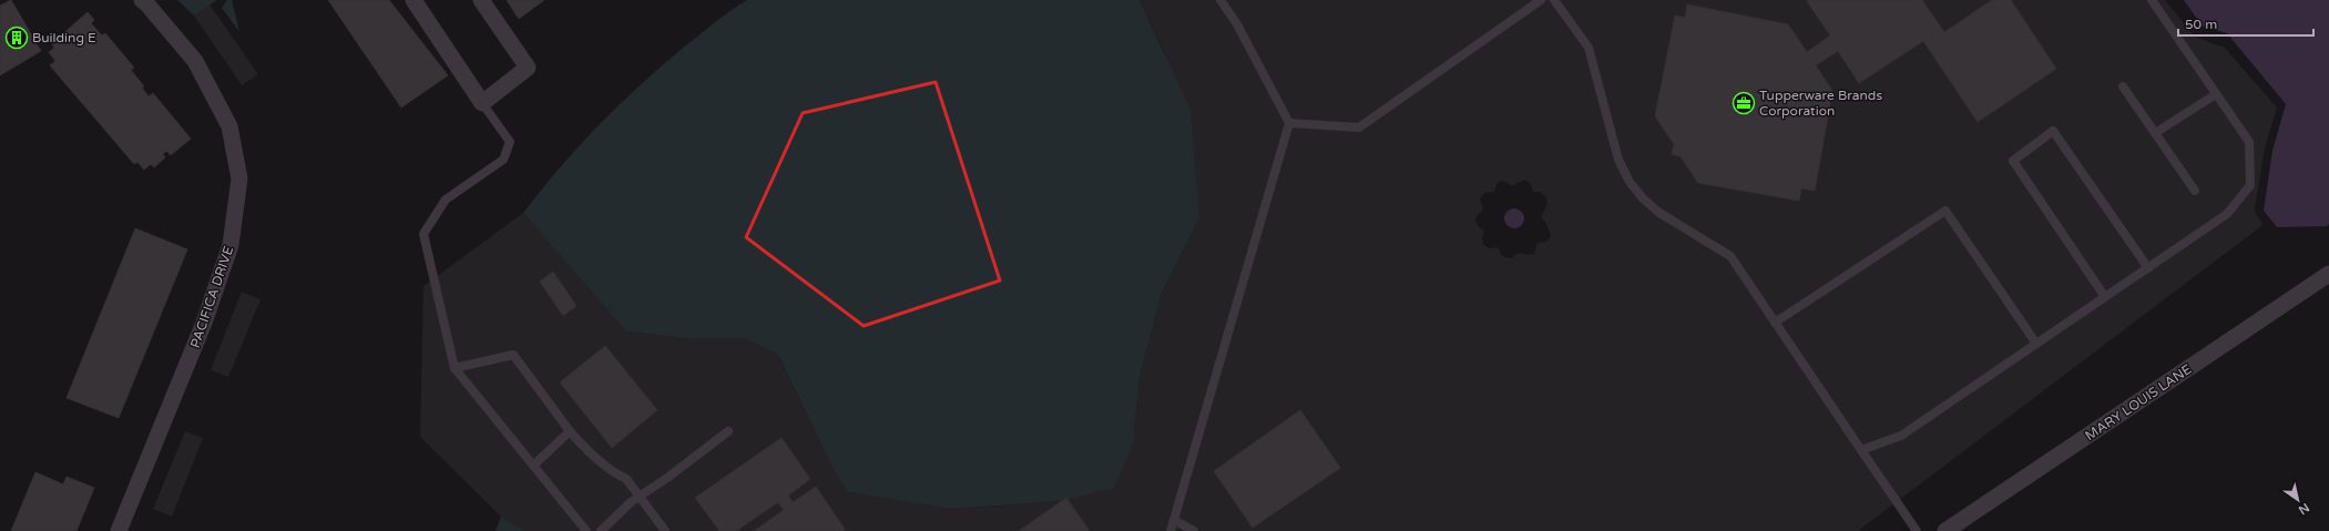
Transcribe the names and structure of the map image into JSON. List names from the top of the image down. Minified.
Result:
{"streets":{"street":["PACIFICA DRIVE","MARY LOUIS LANE"]},"places":{"building":["Building E"],"office":["Tupperware Brands Corporation"]},"scale_bar":"50 m","north":"bottom right"}
